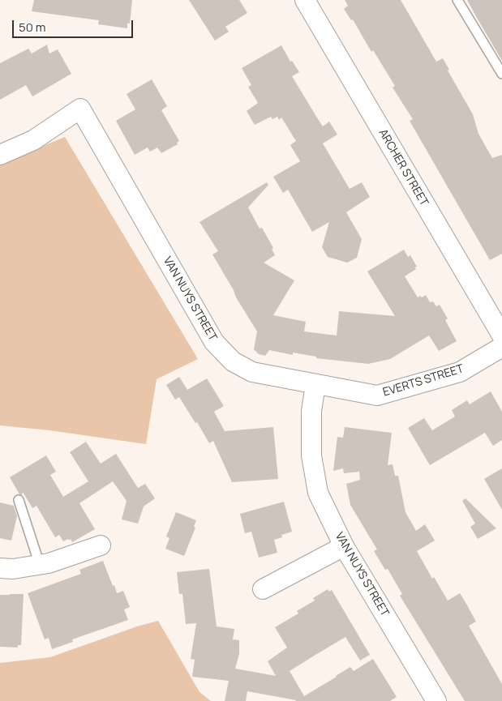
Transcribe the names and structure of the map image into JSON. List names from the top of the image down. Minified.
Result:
{"streets":{"street":["ARCHER STREET","VAN NUYS STREET","EVERTS STREET"]},"crossings":[["VAN NUYS STREET","EVERTS STREET"]],"scale_bar":"50 m"}
